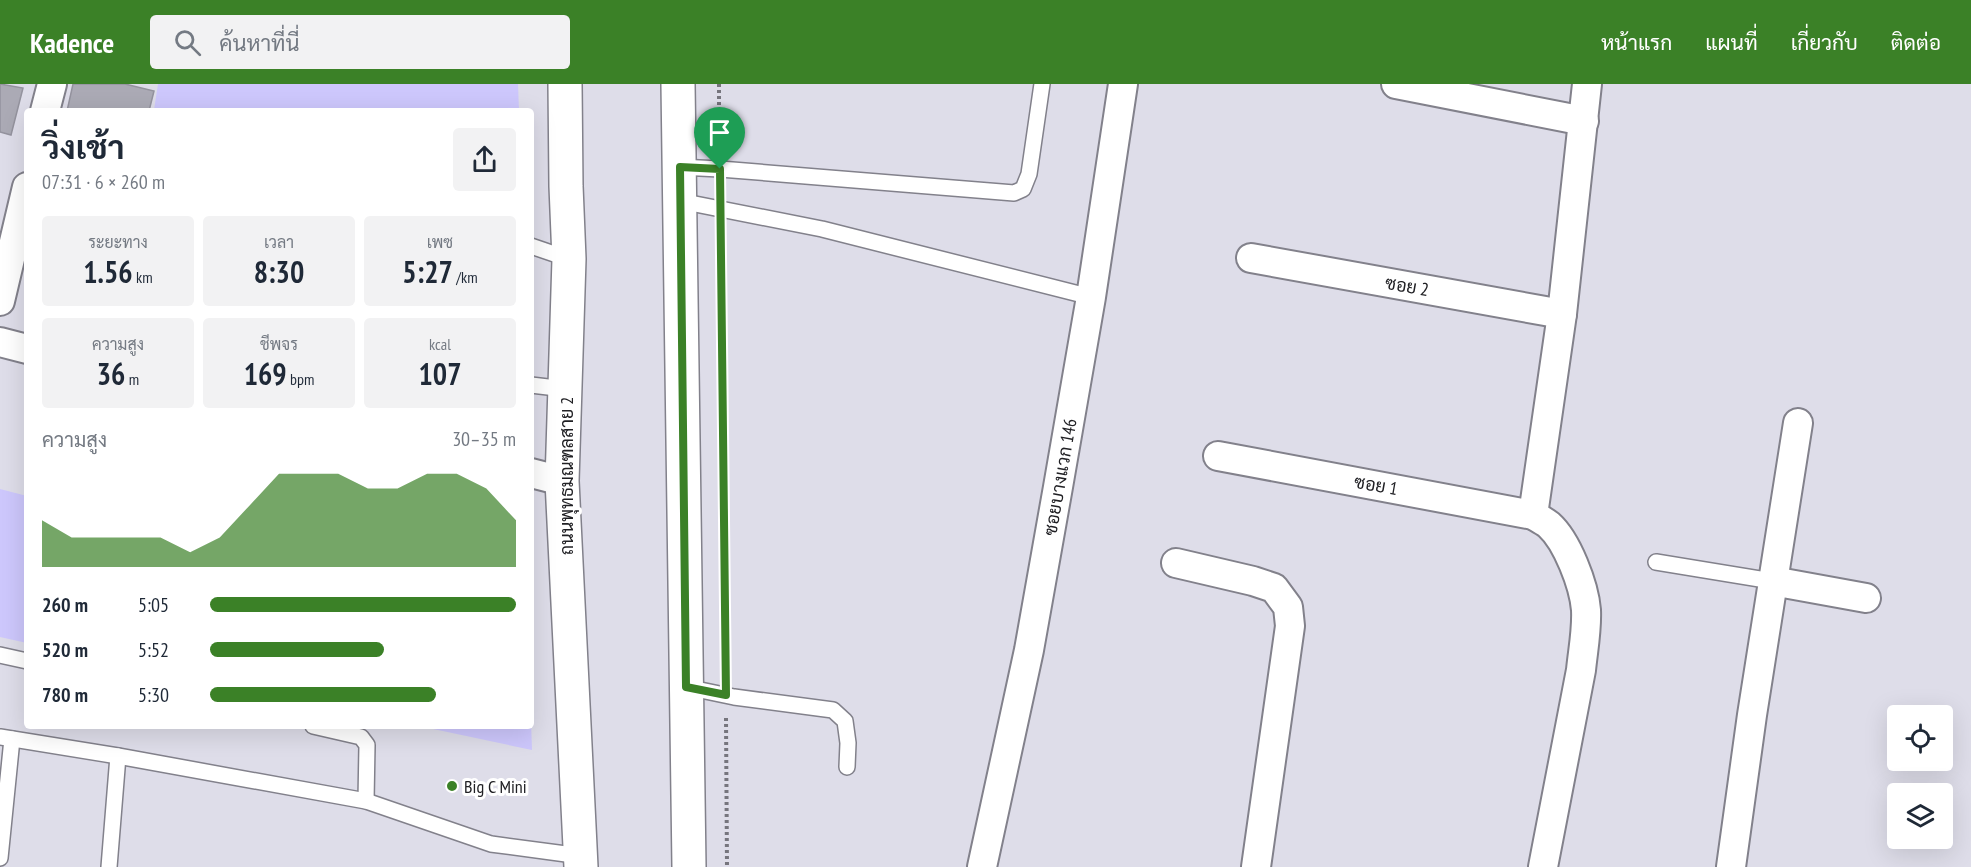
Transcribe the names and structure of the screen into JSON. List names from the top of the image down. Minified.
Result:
{"streets":{"main road":["ถนนพุทธมณฑลสาย 2"],"street":["ซอย 2","ซอยบางแวก 146","ซอย 1"]},"places":["Big C Mini"],"page":{"header":"Kadence","search":"ค้นหาที่นี่","nav":["หน้าแรก","แผนที่","เกี่ยวกับ","ติดต่อ"],"heading":["วิ่งเช้า","07:31 · 6 × 260 m"],"stats":[["ระยะทาง","1.56 km"],["เวลา","8:30"],["เพซ","5:27 /km"],["ความสูง","36 m"],["ชีพจร","169 bpm"],["kcal","107"]],"chart":["ความสูง","30–35 m"],"list":[{"name":"260 m","note":"5:05"},{"name":"520 m","note":"5:52"},{"name":"780 m","note":"5:30"}]}}
